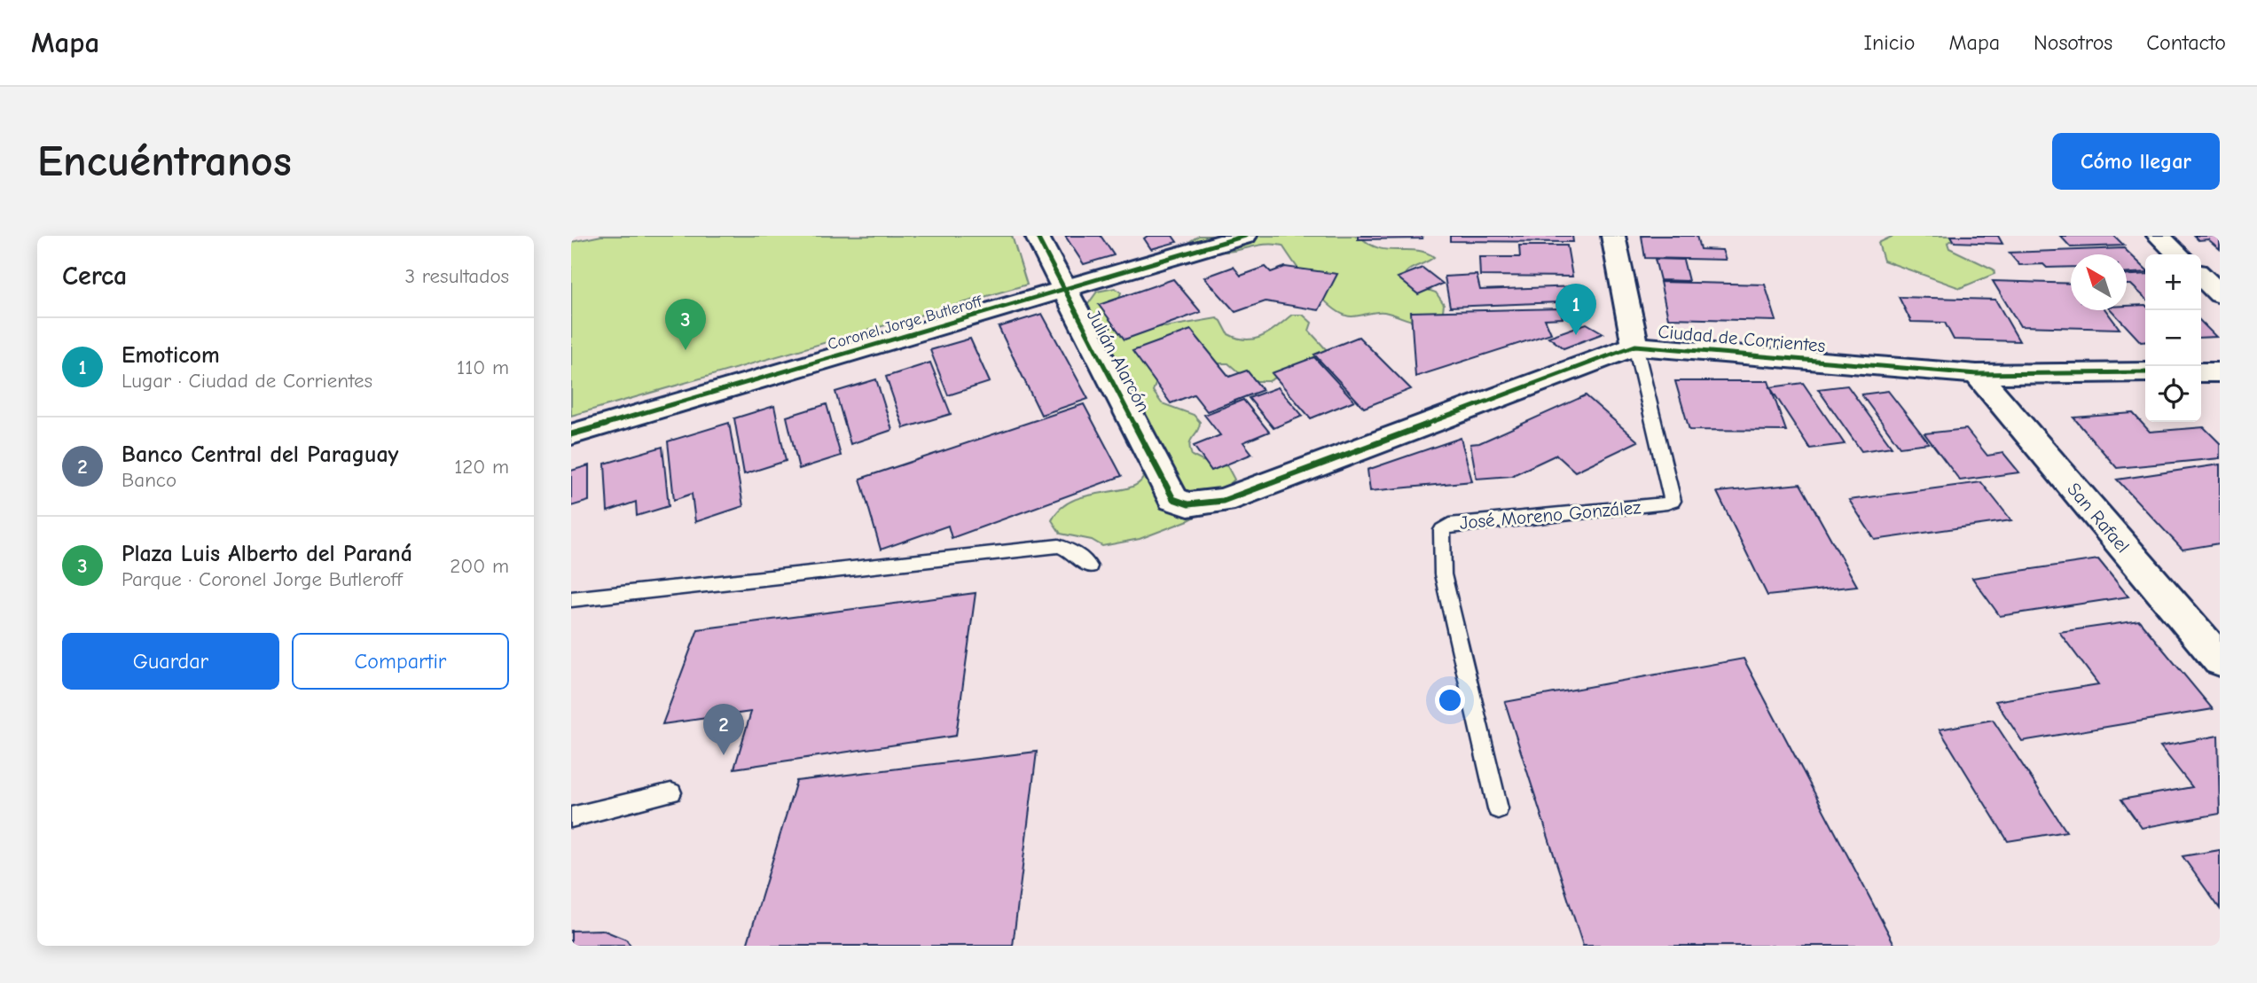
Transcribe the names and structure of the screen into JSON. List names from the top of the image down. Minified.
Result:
{"streets":{"street":["Coronel Jorge Butleroff","Ciudad de Corrientes","Julián Alarcón","José Moreno González","San Rafael"]},"crossings":[["Coronel Jorge Butleroff","Julián Alarcón"],["Ciudad de Corrientes","Julián Alarcón"],["Ciudad de Corrientes","José Moreno González"],["Ciudad de Corrientes","San Rafael"]],"north":"top left","page":{"header":"Mapa","nav":["Inicio","Mapa","Nosotros","Contacto"],"buttons":["Cómo llegar",["Guardar","Compartir"]],"title":"Encuéntranos","heading":["Cerca","3 resultados"],"map_buttons":["+","−"],"pins":["1","3","2"],"list":[{"mark":"1","name":"Emoticom","note":"Lugar · Ciudad de Corrientes","value":"110 m"},{"mark":"2","name":"Banco Central del Paraguay","note":"Banco","value":"120 m"},{"mark":"3","name":"Plaza Luis Alberto del Paraná","note":"Parque · Coronel Jorge Butleroff","value":"200 m"}]}}
